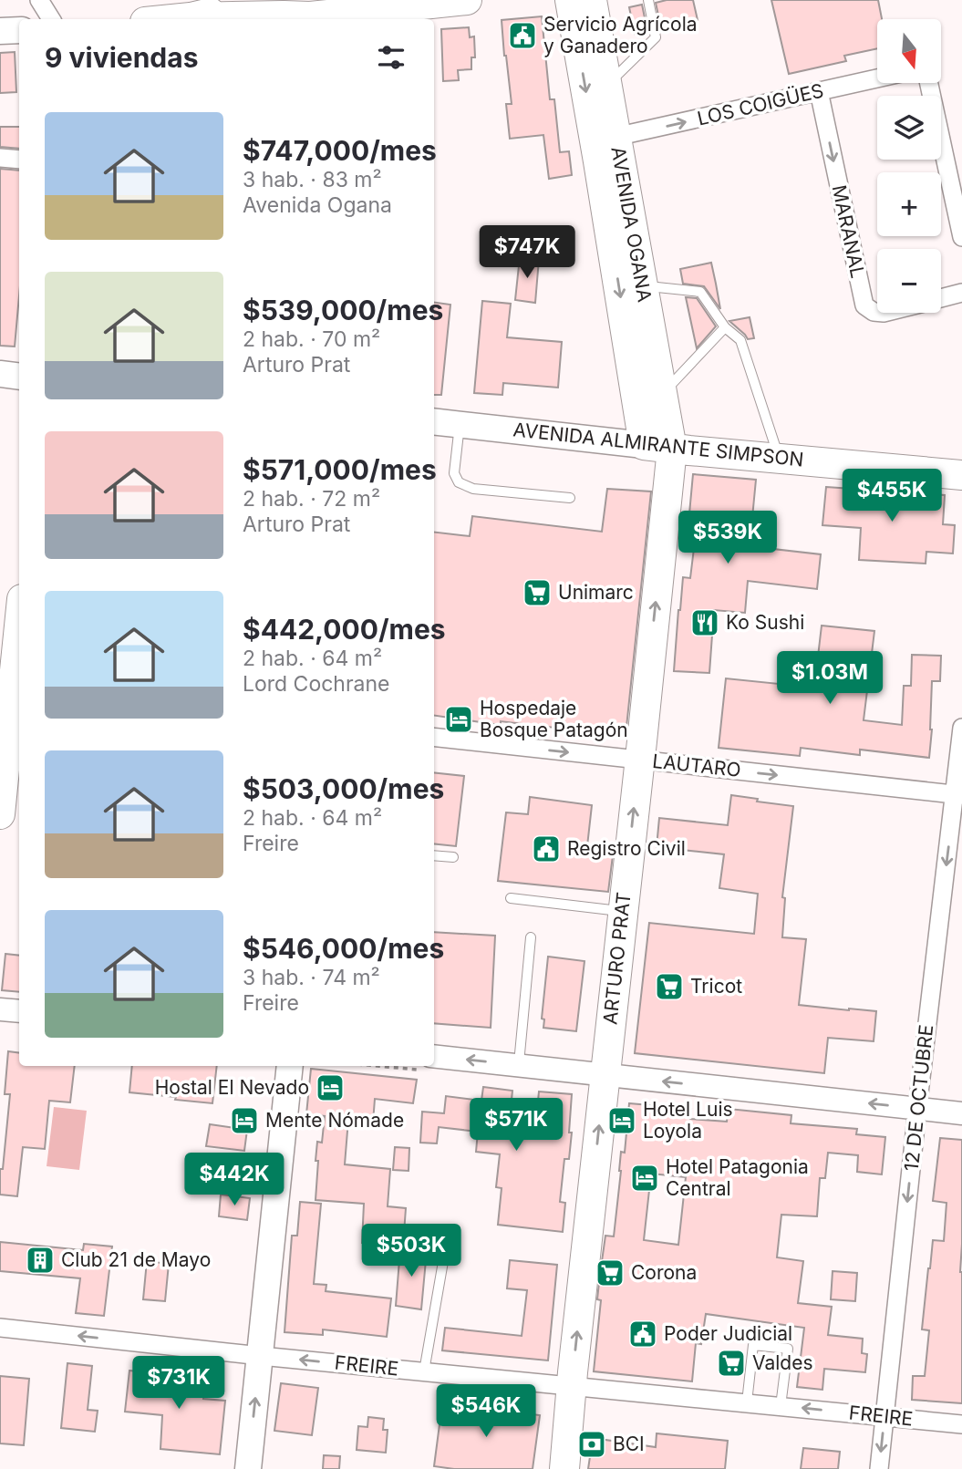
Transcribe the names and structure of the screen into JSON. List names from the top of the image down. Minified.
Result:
{"streets":{"main road":["AVENIDA OGANA","AVENIDA ALMIRANTE SIMPSON","ARTURO PRAT"],"street":["LOS COIGÜES","MARANAL","LAUTARO","12 DE OCTUBRE","FREIRE"]},"crossings":[["LOS COIGÜES","AVENIDA OGANA"],["LOS COIGÜES","MARANAL"],["AVENIDA OGANA","AVENIDA ALMIRANTE SIMPSON"],["AVENIDA OGANA","ARTURO PRAT"],["AVENIDA ALMIRANTE SIMPSON","ARTURO PRAT"],["LAUTARO","ARTURO PRAT"],["LAUTARO","12 DE OCTUBRE"],["ARTURO PRAT","FREIRE"],["12 DE OCTUBRE","FREIRE"]],"one_way":["LOS COIGÜES","LAUTARO","ARTURO PRAT","12 DE OCTUBRE","FREIRE"],"places":{"public building":["Servicio Agrícola y Ganadero","Registro Civil","Poder Judicial"],"supermarket":["Unimarc","Tricot","Corona","Valdes"],"restaurant":["Ko Sushi"],"hotel":["Hospedaje Bosque Patagón","Hostal El Nevado","Mente Nómade","Hotel Luis Loyola","Hotel Patagonia Central"],"building":["Club 21 de Mayo"],"bank":["BCI"]},"north":"bottom","page":{"map_buttons":["+","−"],"heading":"9 viviendas","list":[{"name":"$747,000/mes","note":"3 hab. · 83 m² · Avenida Ogana"},{"name":"$539,000/mes","note":"2 hab. · 70 m² · Arturo Prat"},{"name":"$571,000/mes","note":"2 hab. · 72 m² · Arturo Prat"},{"name":"$442,000/mes","note":"2 hab. · 64 m² · Lord Cochrane"},{"name":"$503,000/mes","note":"2 hab. · 64 m² · Freire"},{"name":"$546,000/mes","note":"3 hab. · 74 m² · Freire"}],"price":["$747K","$455K","$539K","$1.03M","$571K","$442K","$503K","$731K","$546K"]}}
